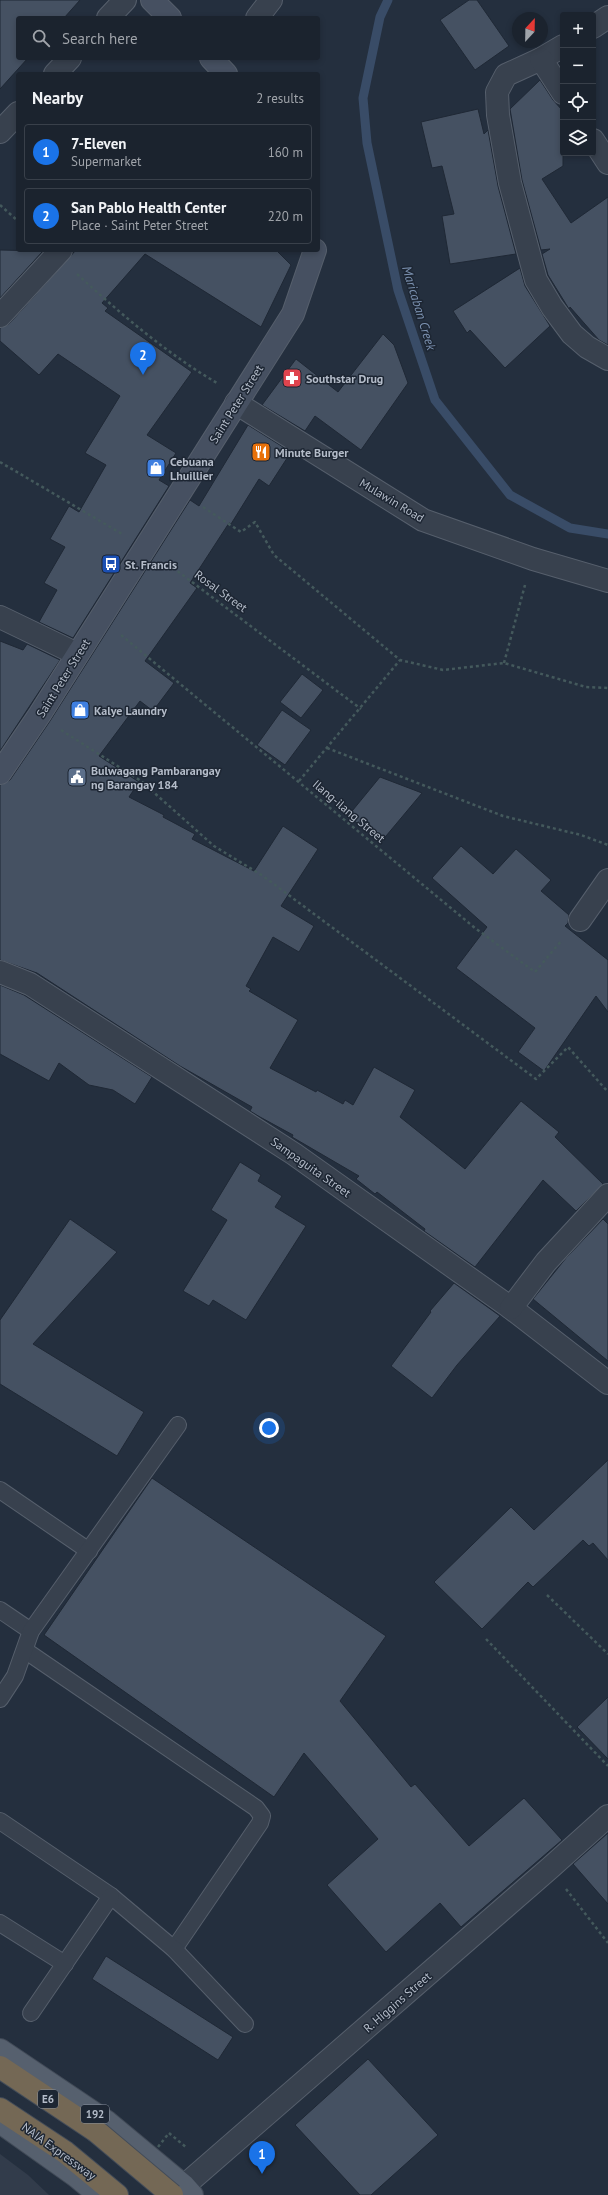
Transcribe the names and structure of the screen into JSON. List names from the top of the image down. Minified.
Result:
{"streets":{"highway":["E6","NAIA Expressway"],"main road":["192"],"street":["Saint Peter Street","Mulawin Road","Sampaguita Street","R. Higgins Street"],"path":["Rosal Street","Ilang-ilang Street"]},"crossings":[["Saint Peter Street","Mulawin Road"],["Saint Peter Street","Rosal Street"],["Saint Peter Street","Ilang-ilang Street"],["R. Higgins Street","E6"],["R. Higgins Street","192"],["E6","192"]],"water":["Maricaban Creek"],"places":{"pharmacy":["Southstar Drug"],"restaurant":["Minute Burger"],"shop":["Cebuana Lhuillier","Kalye Laundry"],"bus stop":["St. Francis"],"public building":["Bulwagang Pambarangay ng Barangay 184"]},"north":"top","page":{"map_buttons":["+","−"],"search":"Search here","heading":["Nearby","2 results"],"list":[{"mark":"1","name":"7-Eleven","note":"Supermarket","value":"160 m"},{"mark":"2","name":"San Pablo Health Center","note":"Place · Saint Peter Street","value":"220 m"}],"pins":["2","1"]}}
